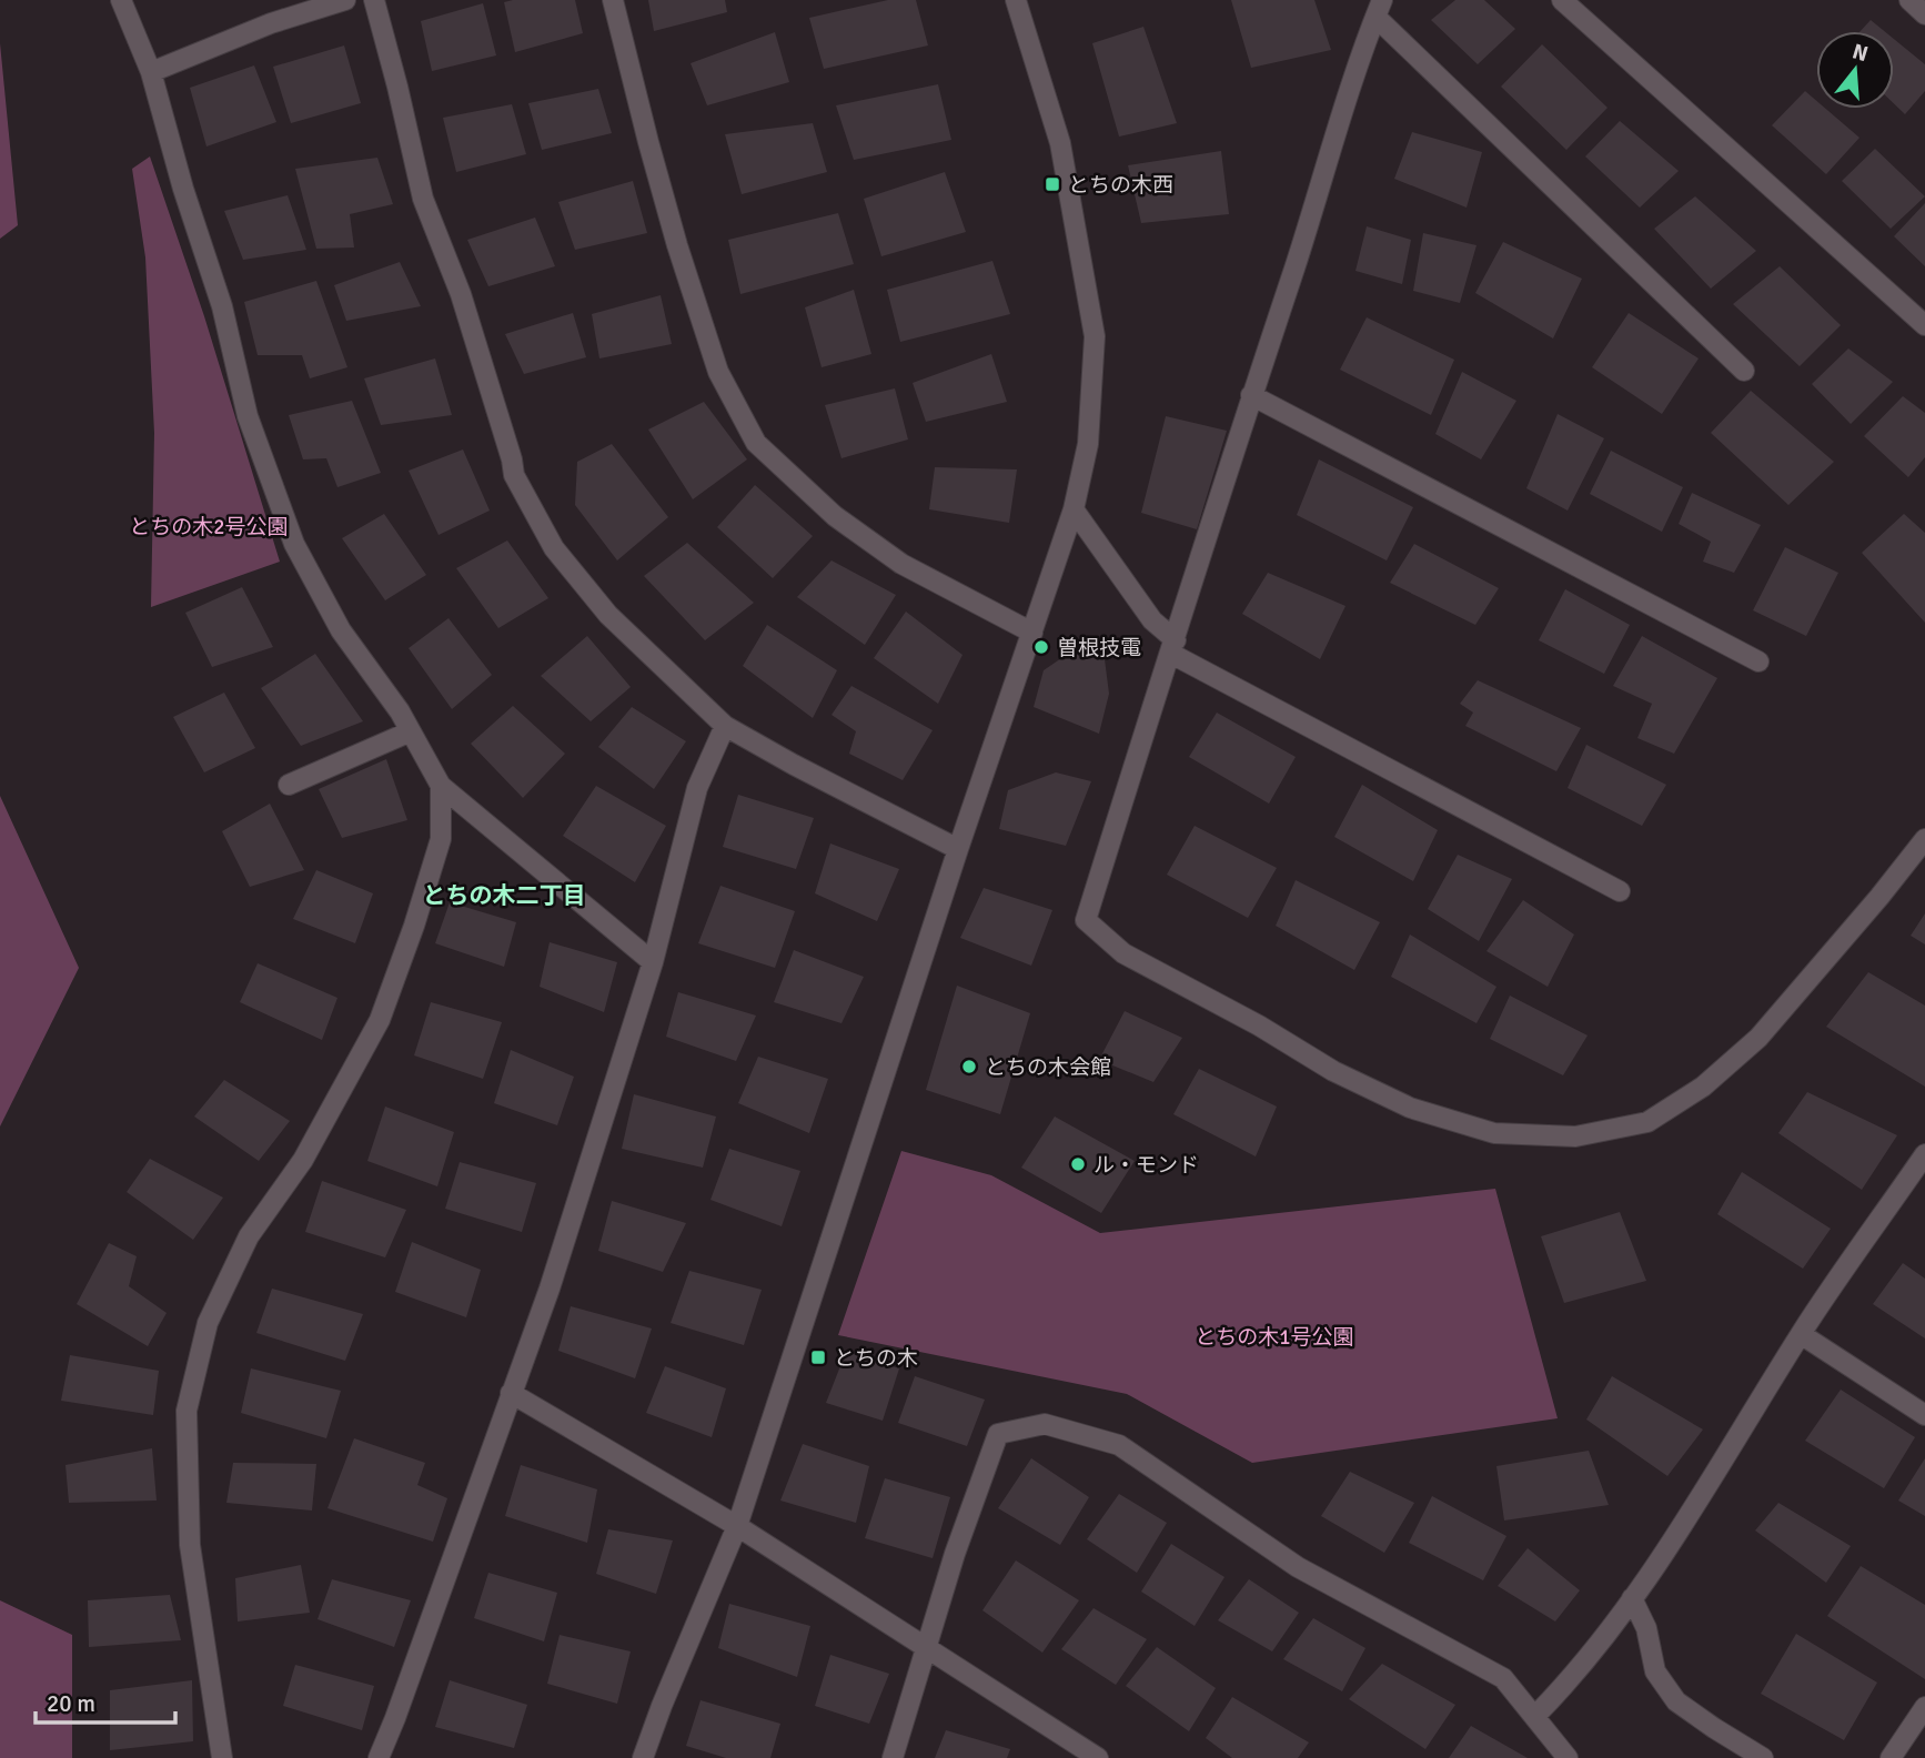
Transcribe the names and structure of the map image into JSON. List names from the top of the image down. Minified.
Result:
{"districts":["とちの木二丁目"],"parks":["とちの木2号公園","とちの木1号公園"],"places":{"transit":["とちの木西","とちの木"],"other":["曽根技電","とちの木会館","ル・モンド"]},"scale_bar":"20 m","north":"top"}
